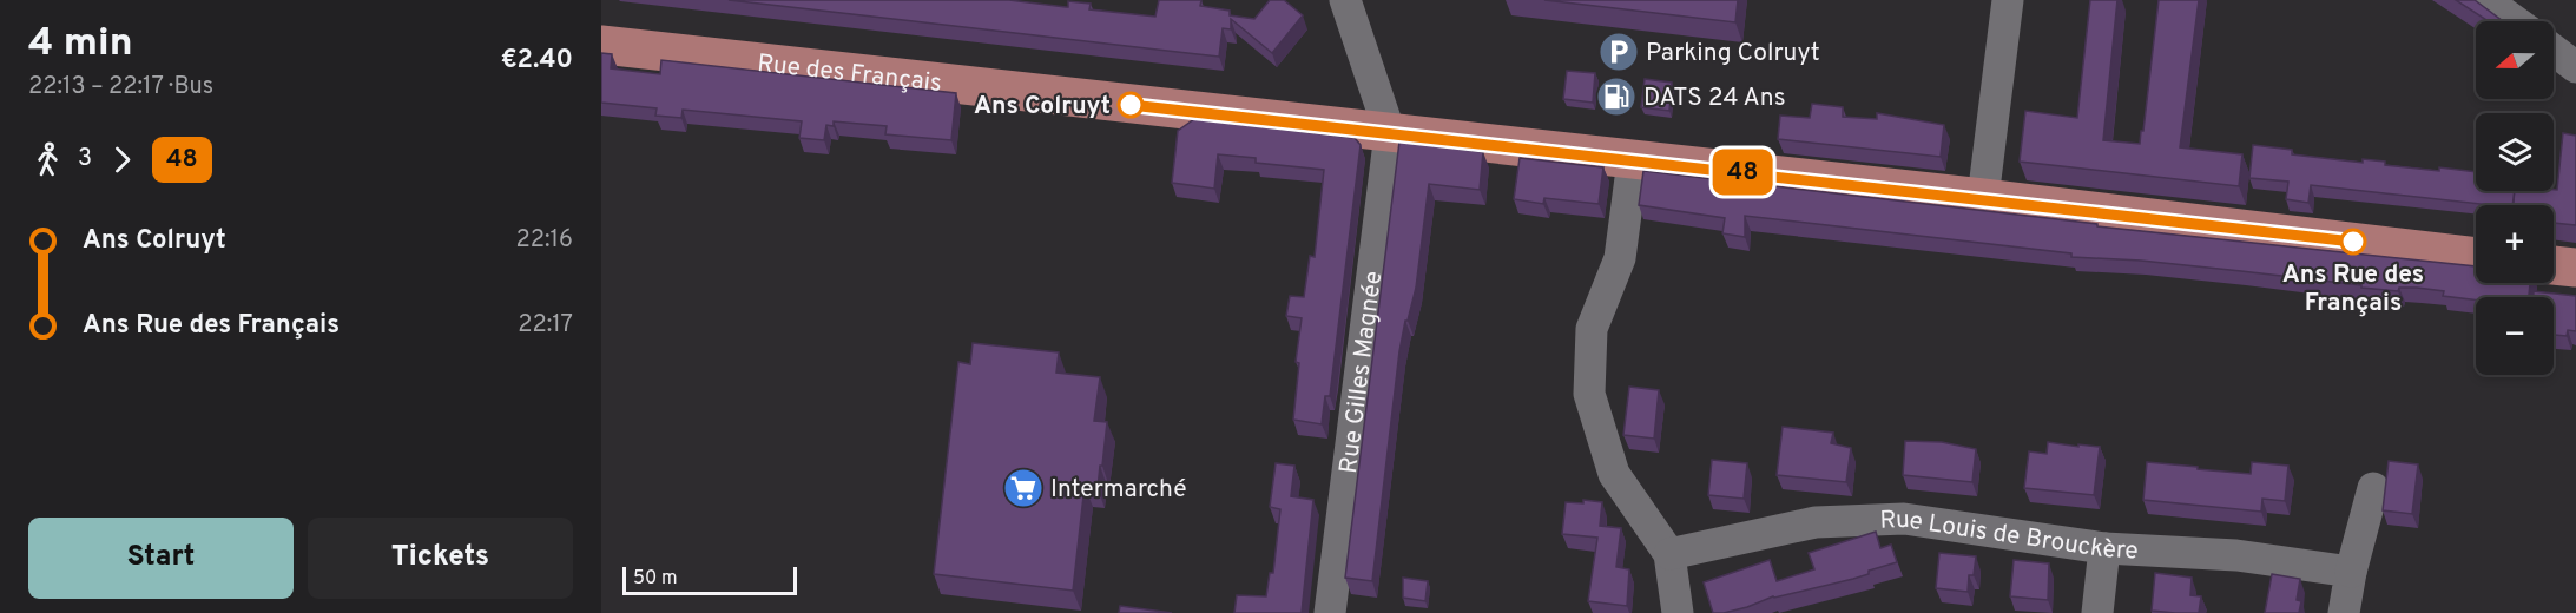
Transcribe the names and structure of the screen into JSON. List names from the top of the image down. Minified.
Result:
{"streets":{"main road":["Rue des Français"],"street":["Rue Gilles Magnée","Rue Louis de Brouckère"]},"crossings":[["Rue des Français","Rue Gilles Magnée"]],"places":{"parking":["Parking Colruyt"],"fuel station":["DATS 24 Ans"],"other":["Ans Colruyt","Ans Rue des Français"],"supermarket":["Intermarché"]},"lines":["bus line 48"],"scale_bar":"50 m","north":"left","page":{"heading":["4 min","22:13 – 22:17 · Bus","€2.40"],"on_map":"48","map_buttons":["+","−"],"legs":["3","48"],"list":[{"name":"Ans Colruyt","value":"22:16"},{"name":"Ans Rue des Français","value":"22:17"}],"buttons":["Start","Tickets"],"scale":"50 m"}}
